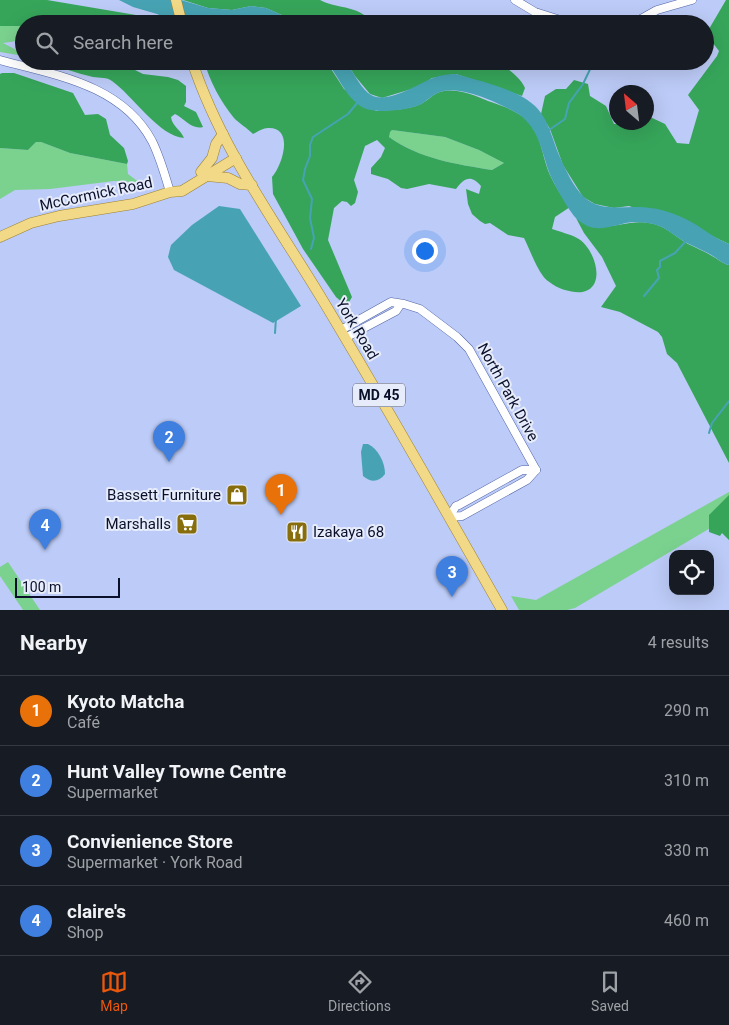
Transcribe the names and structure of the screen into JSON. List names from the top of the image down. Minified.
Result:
{"streets":{"main road":["McCormick Road","York Road","MD 45"],"street":["North Park Drive"]},"crossings":[["McCormick Road","York Road"],["York Road","North Park Drive"]],"places":{"shop":["Bassett Furniture"],"supermarket":["Marshalls"],"restaurant":["Izakaya 68"]},"scale_bar":"100 m","north":"top left","page":{"search":"Search here","pins":["2","1","4","3"],"scale":"100 m","heading":["Nearby","4 results"],"list":[{"mark":"1","name":"Kyoto Matcha","note":"Café","value":"290 m"},{"mark":"2","name":"Hunt Valley Towne Centre","note":"Supermarket","value":"310 m"},{"mark":"3","name":"Convienience Store","note":"Supermarket · York Road","value":"330 m"},{"mark":"4","name":"claire's","note":"Shop","value":"460 m"}],"nav":["Map","Directions","Saved"]}}
